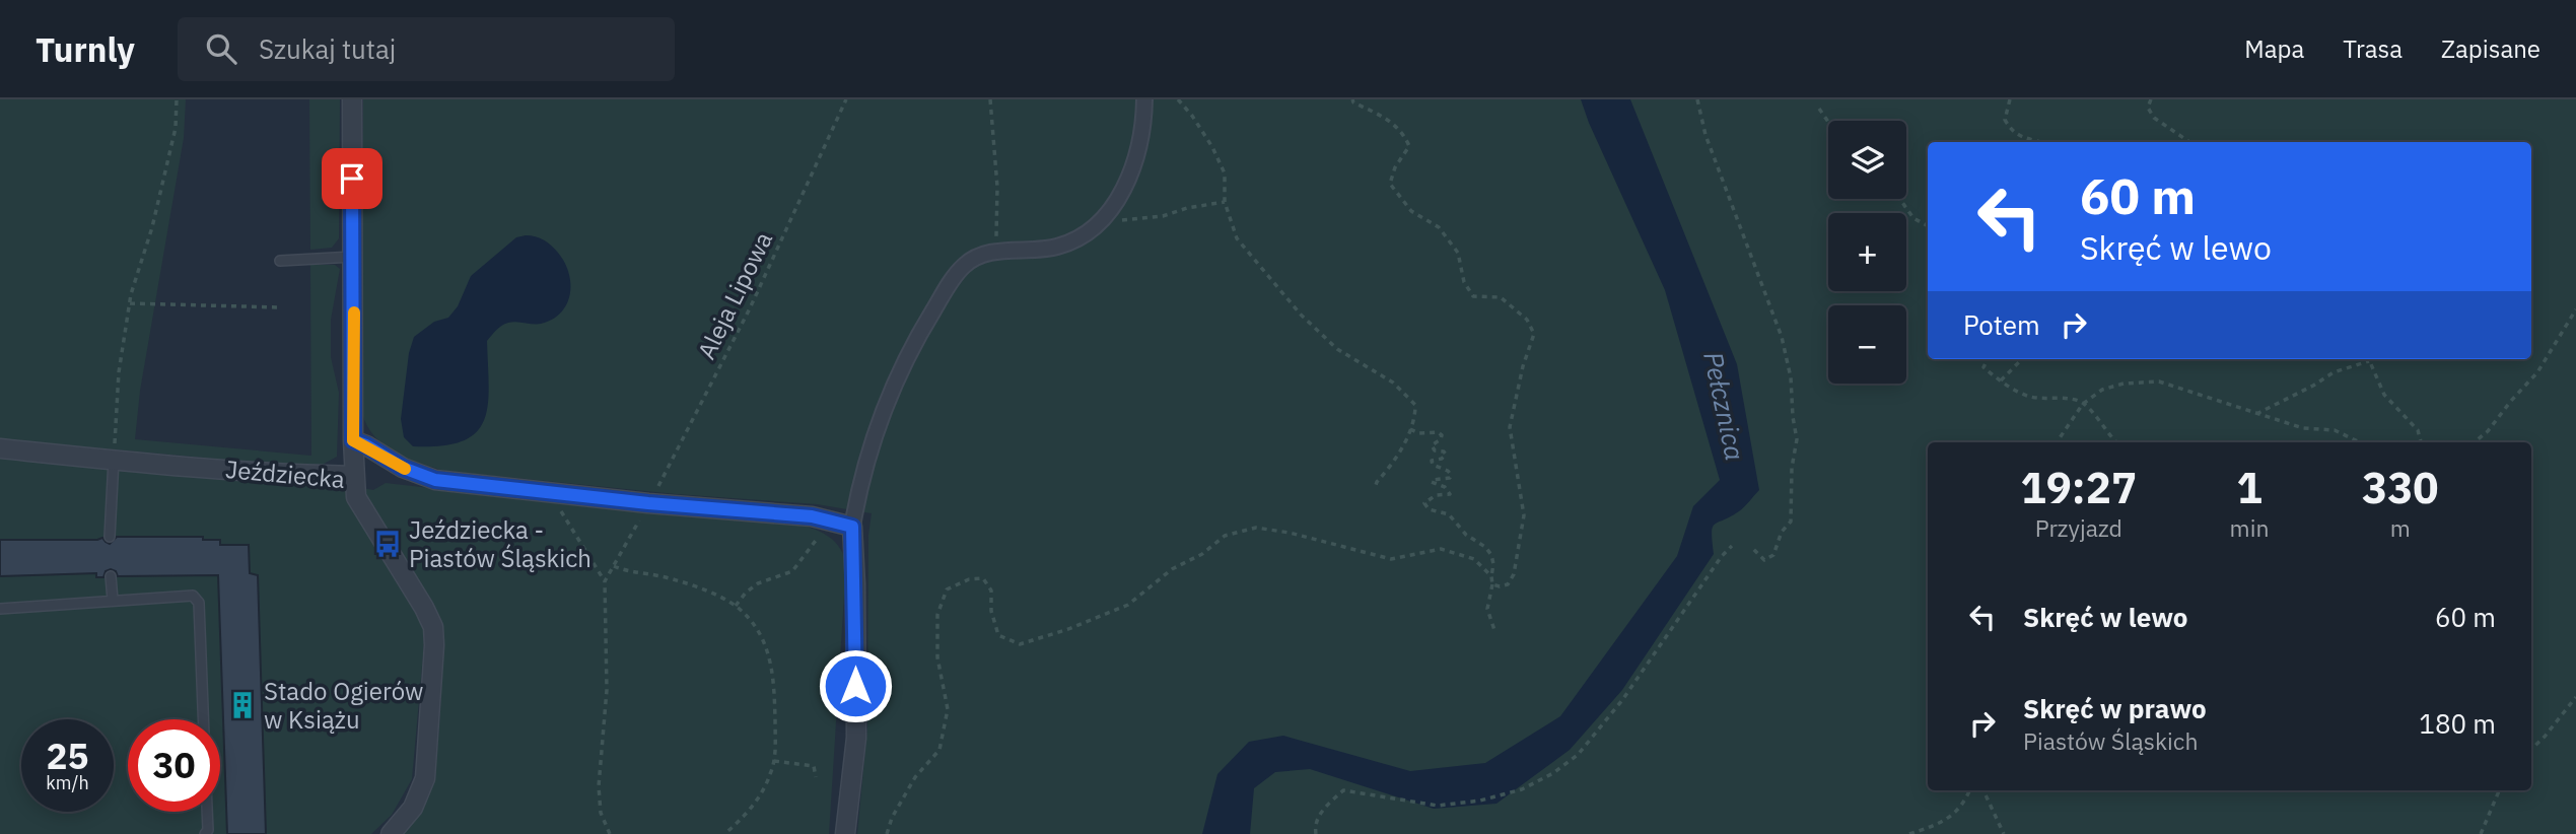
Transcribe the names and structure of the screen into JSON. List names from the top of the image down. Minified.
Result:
{"streets":{"street":["Jeździecka"],"path":["Aleja Lipowa"]},"water":["Pełcznica"],"places":{"bus stop":["Jeździecka - Piastów Śląskich"],"building":["Stado Ogierów w Książu"]},"page":{"header":"Turnly","search":"Szukaj tutaj","nav":["Mapa","Trasa","Zapisane"],"map_buttons":["+","−"],"turn":["60 m","Skręć w lewo"],"then":"Potem","eta":["19:27","Przyjazd","1","min","330","m"],"list":[{"name":"Skręć w lewo","value":"60 m"},{"name":"Skręć w prawo","note":"Piastów Śląskich","value":"180 m"}],"speed":"25 km/h","limit":"30"}}
